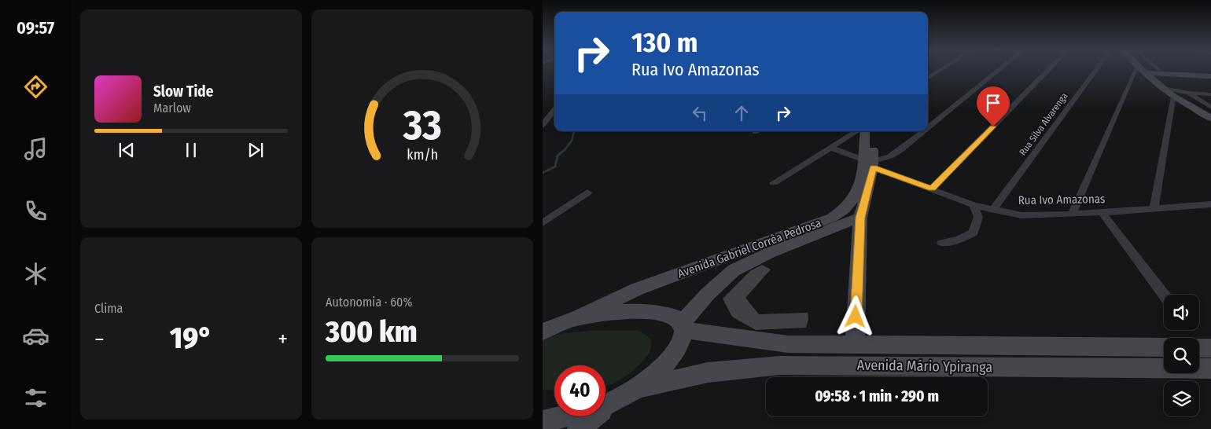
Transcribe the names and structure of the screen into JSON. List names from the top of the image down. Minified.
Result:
{"streets":{"main road":["Avenida Gabriel Corrêa Pedrosa","Avenida Mário Ypiranga"],"street":["Rua Silva Alvarenga","Rua Ivo Amazonas"]},"crossings":[["Rua Silva Alvarenga","Rua Ivo Amazonas"],["Rua Ivo Amazonas","Avenida Gabriel Corrêa Pedrosa"],["Avenida Gabriel Corrêa Pedrosa","Avenida Mário Ypiranga"]],"page":{"tabs":"09:57","turn":["130 m","Rua Ivo Amazonas"],"song":["Slow Tide","Marlow"],"tile":["Clima",["Autonomia · 60%","300 km"]],"heat":["−","19°","+"],"limit":"40","trip":"09:58 · 1 min · 290 m","gauge":["33","km/h"]}}
